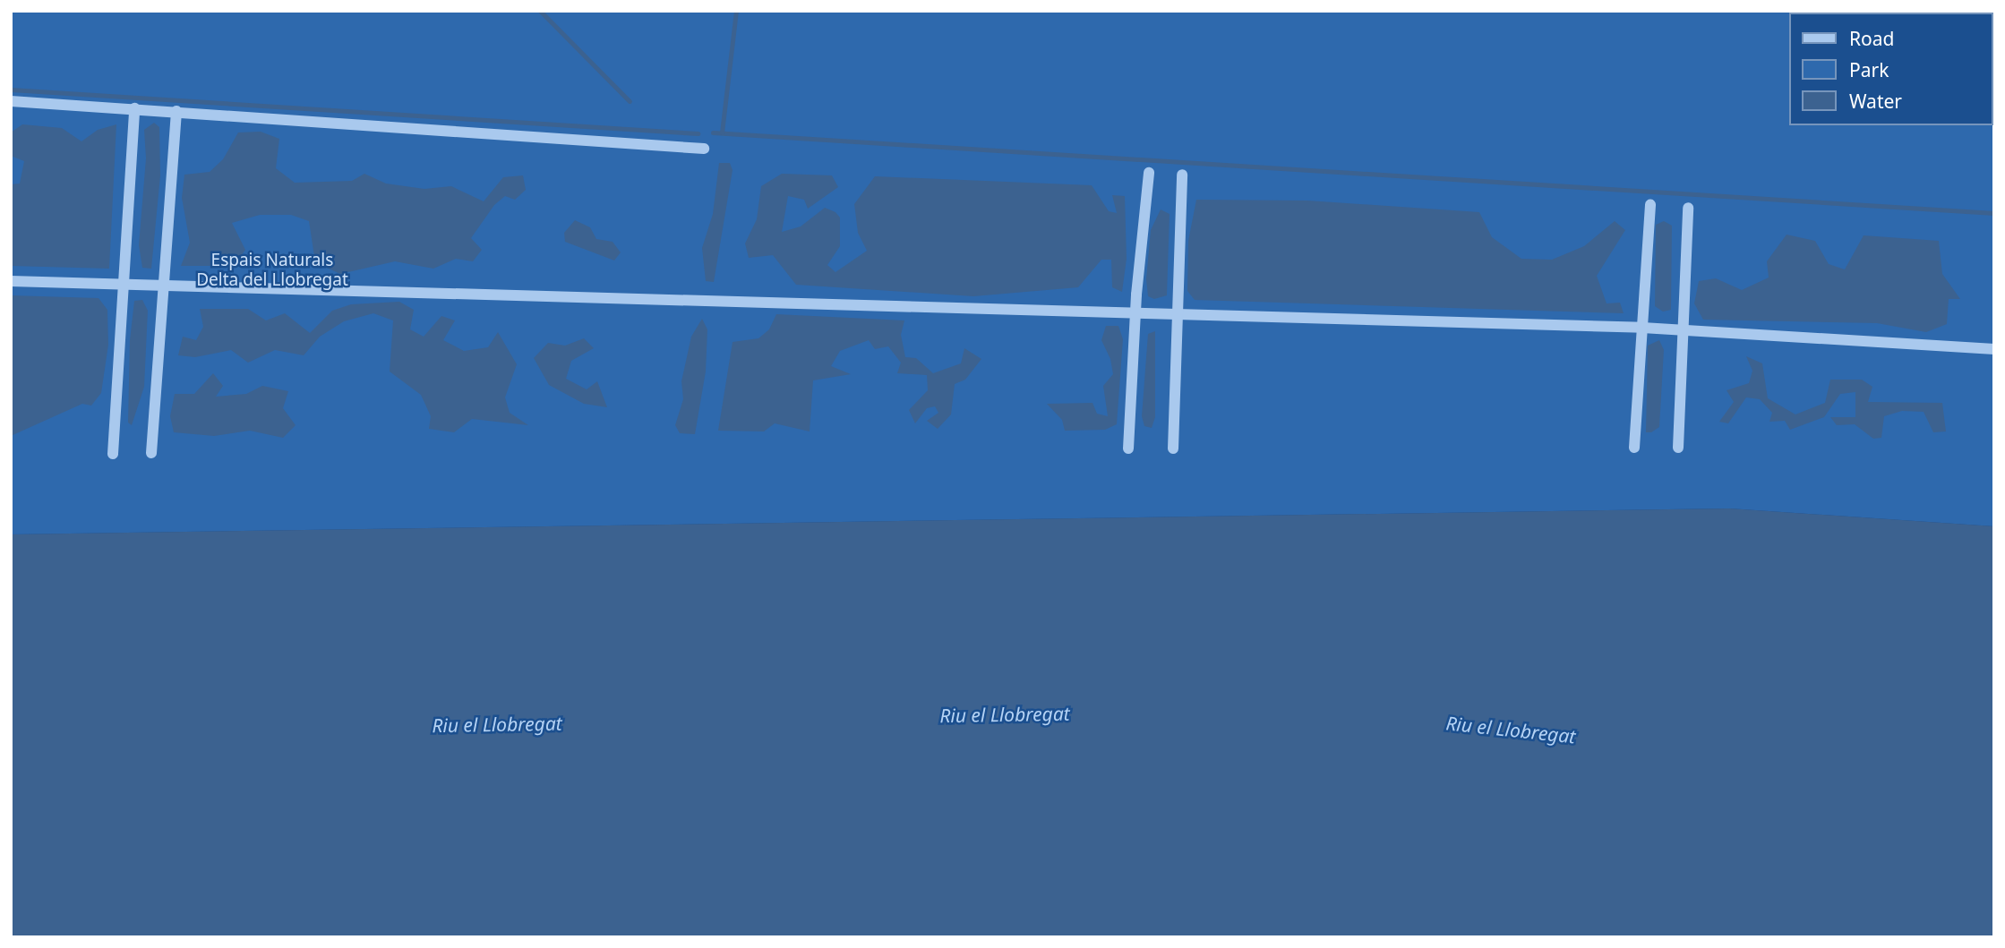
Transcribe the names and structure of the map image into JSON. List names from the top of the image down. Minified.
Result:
{"water":["Riu el Llobregat"],"parks":["Espais Naturals Delta del Llobregat"],"legend":["Road","Park","Water"]}
